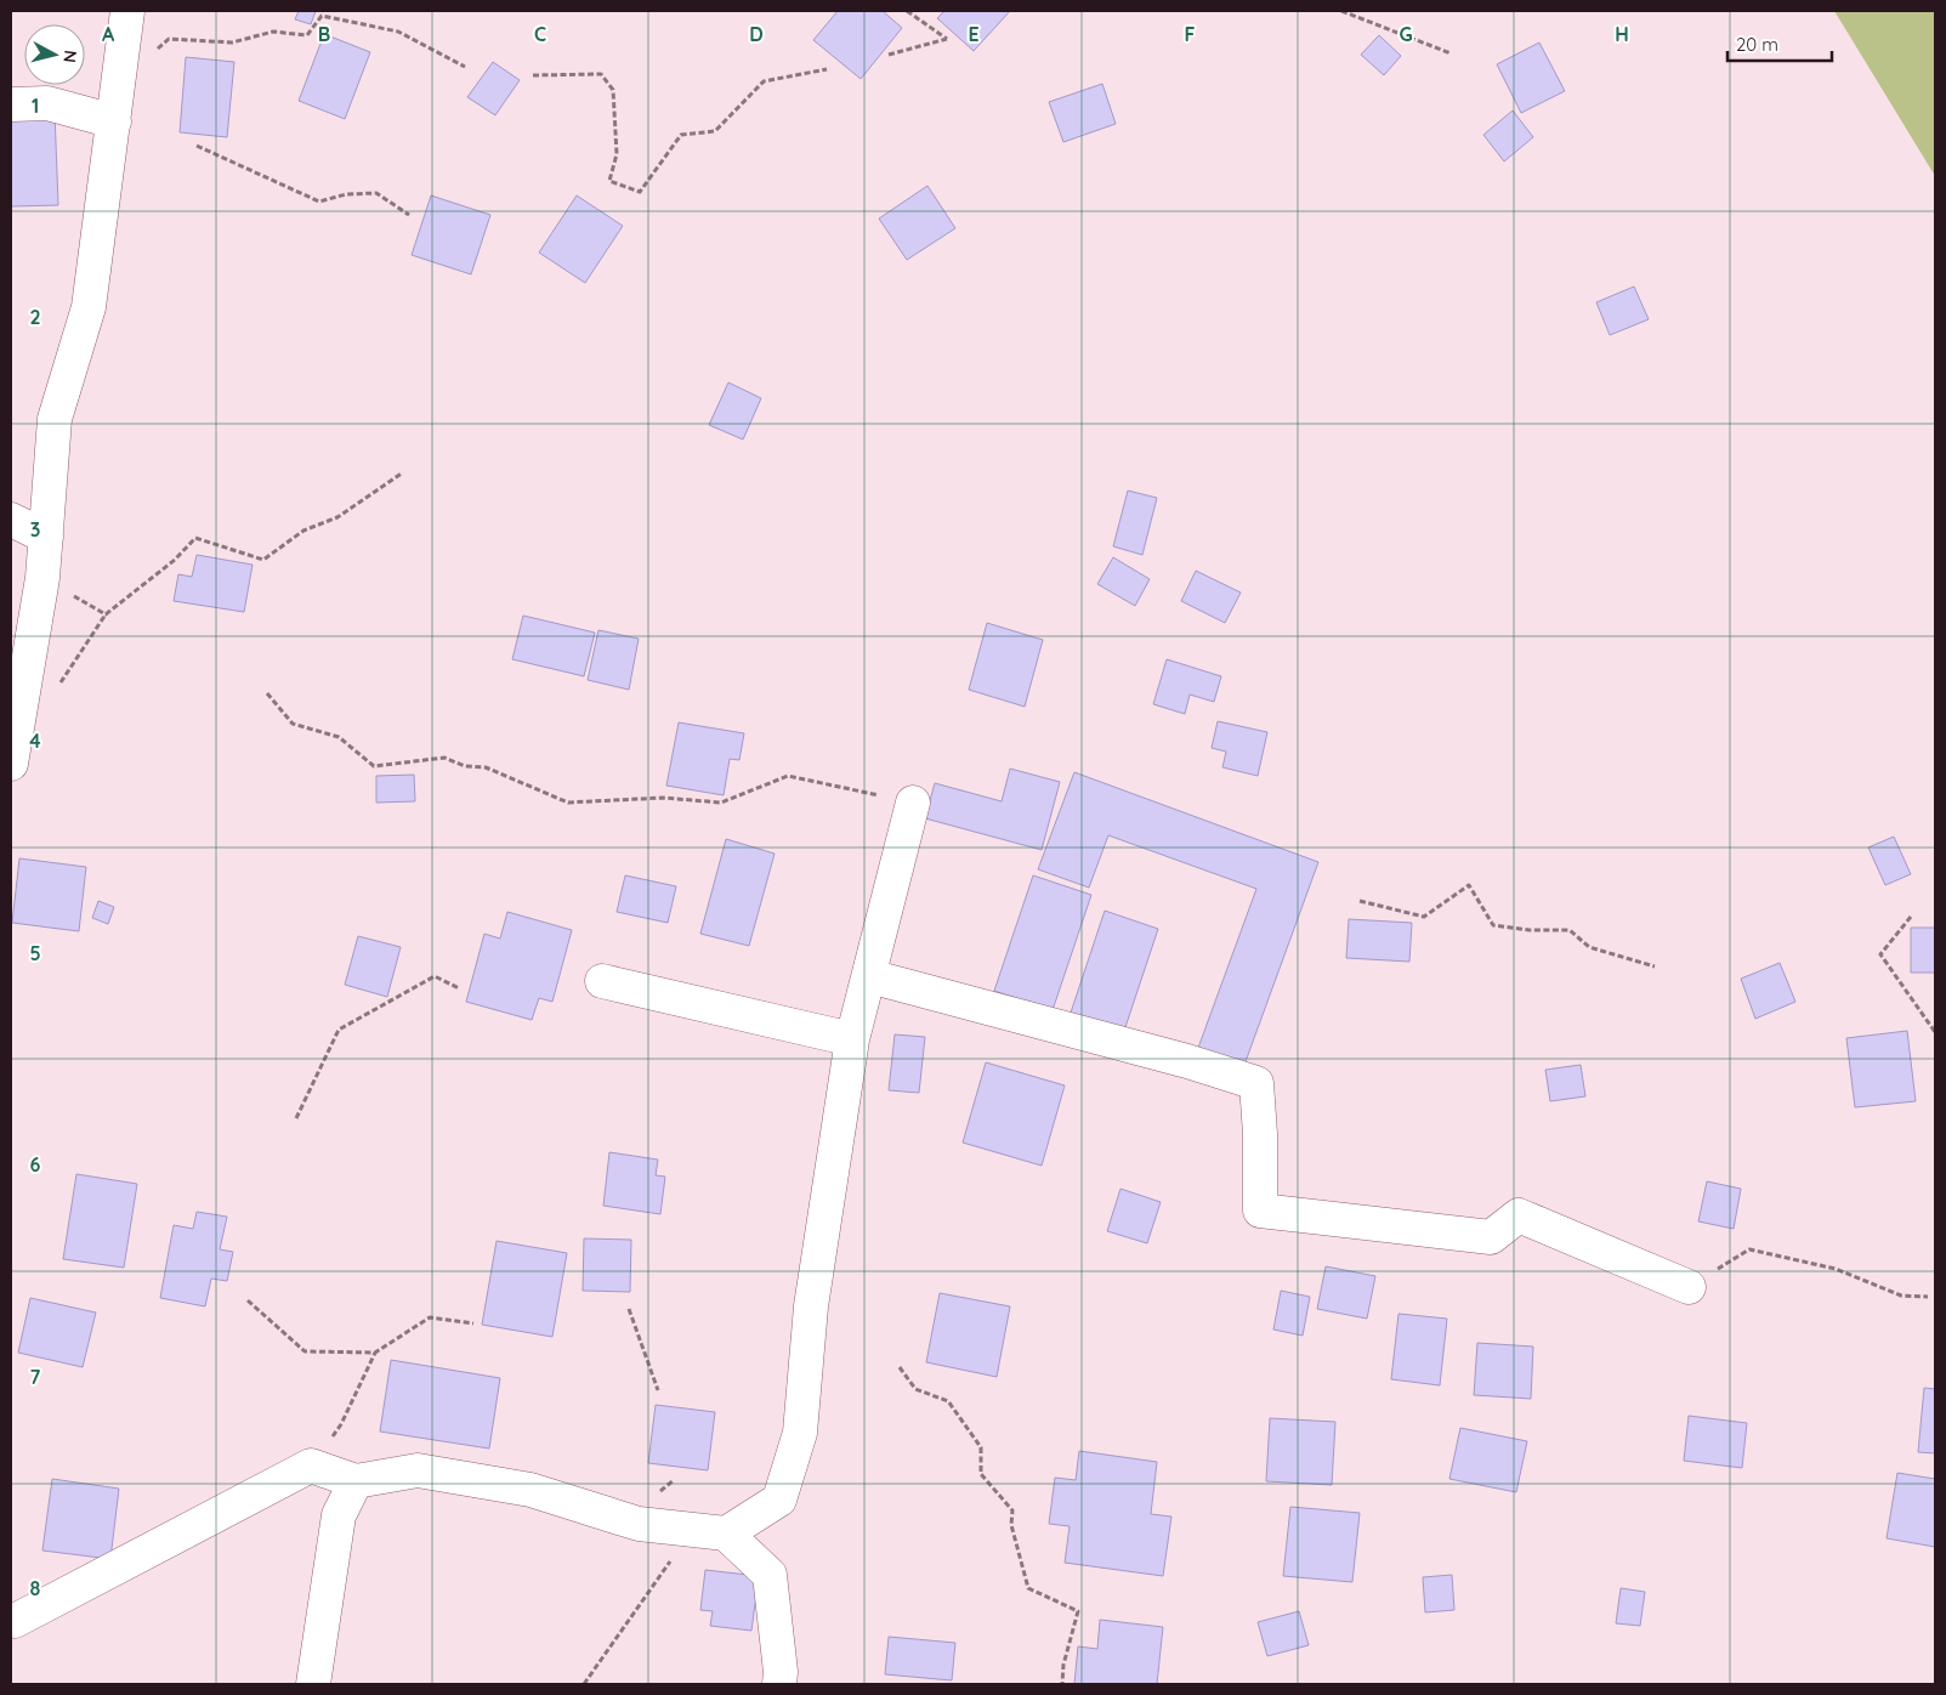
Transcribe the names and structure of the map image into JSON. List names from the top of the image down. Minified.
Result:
{"scale_bar":"20 m","north":"right","grid":{"columns":["A","B","C","D","E","F","G","H"],"rows":["1","2","3","4","5","6","7","8"]}}
